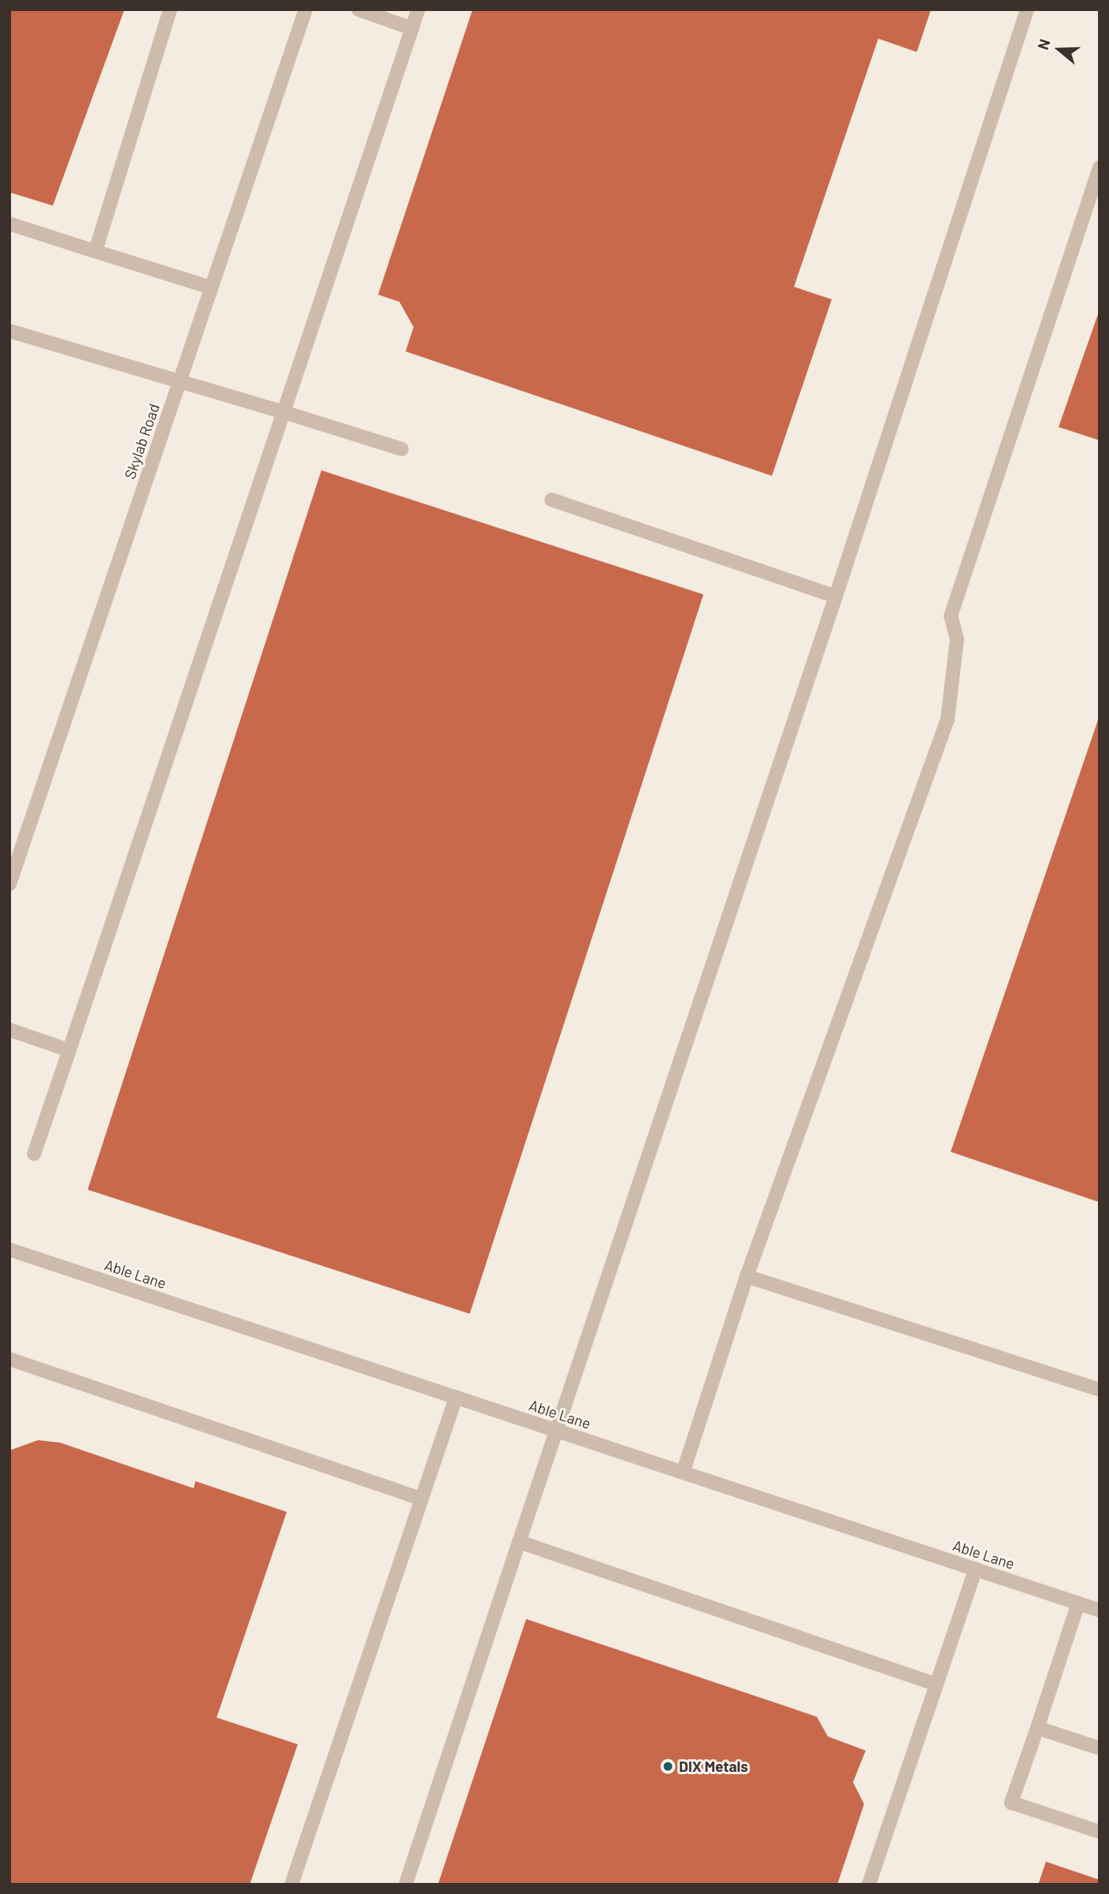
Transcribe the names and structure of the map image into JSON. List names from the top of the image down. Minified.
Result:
{"streets":{"street":["Skylab Road","Able Lane"]},"places":["DIX Metals"],"north":"left"}
